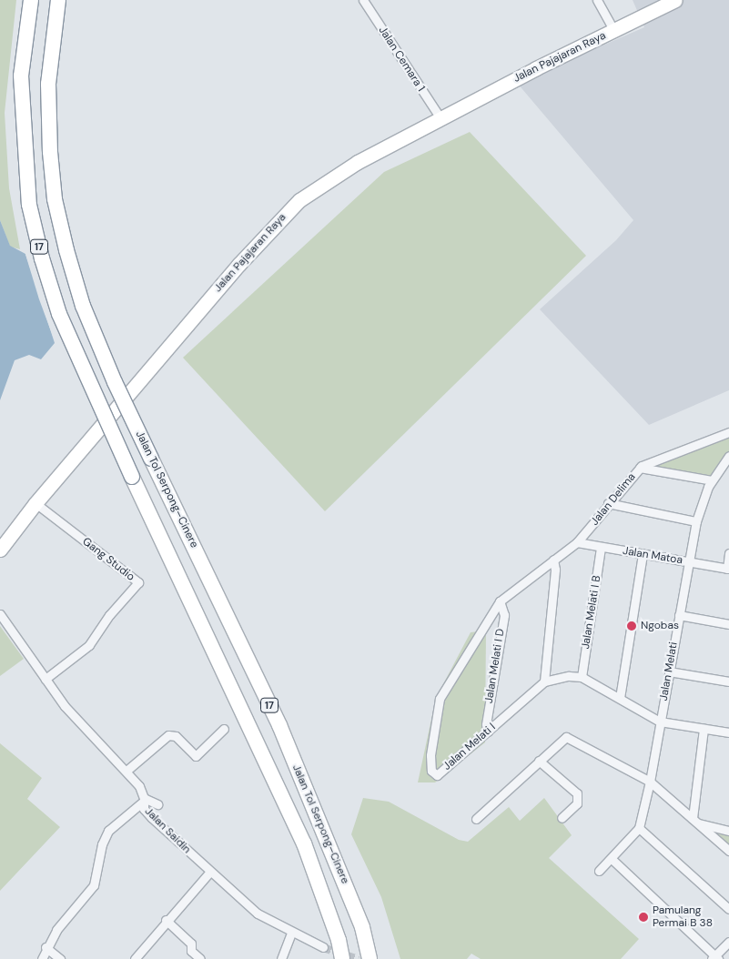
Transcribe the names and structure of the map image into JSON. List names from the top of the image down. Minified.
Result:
{"streets":{"highway":["17","Jalan Tol Serpong–Cinere"],"main road":["Jalan Pajajaran Raya"],"street":["Jalan Cemara 1","Jalan Delima","Jalan Matoa","Gang Studio","Jalan Melati I B","Jalan Melati I D","Jalan Melati","Jalan Melati I","Jalan Saidin"]},"crossings":[["Jalan Pajajaran Raya","Jalan Cemara 1"],["Jalan Pajajaran Raya","Gang Studio"],["Jalan Delima","Jalan Matoa"],["Jalan Delima","Jalan Melati I"],["Jalan Matoa","Jalan Melati I B"],["Jalan Matoa","Jalan Melati"],["Jalan Matoa","Jalan Melati I"],["Gang Studio","Jalan Saidin"],["Jalan Melati I B","Jalan Melati I"],["Jalan Melati I D","Jalan Melati I"]],"places":["Ngobas","Pamulang Permai B 38"]}
